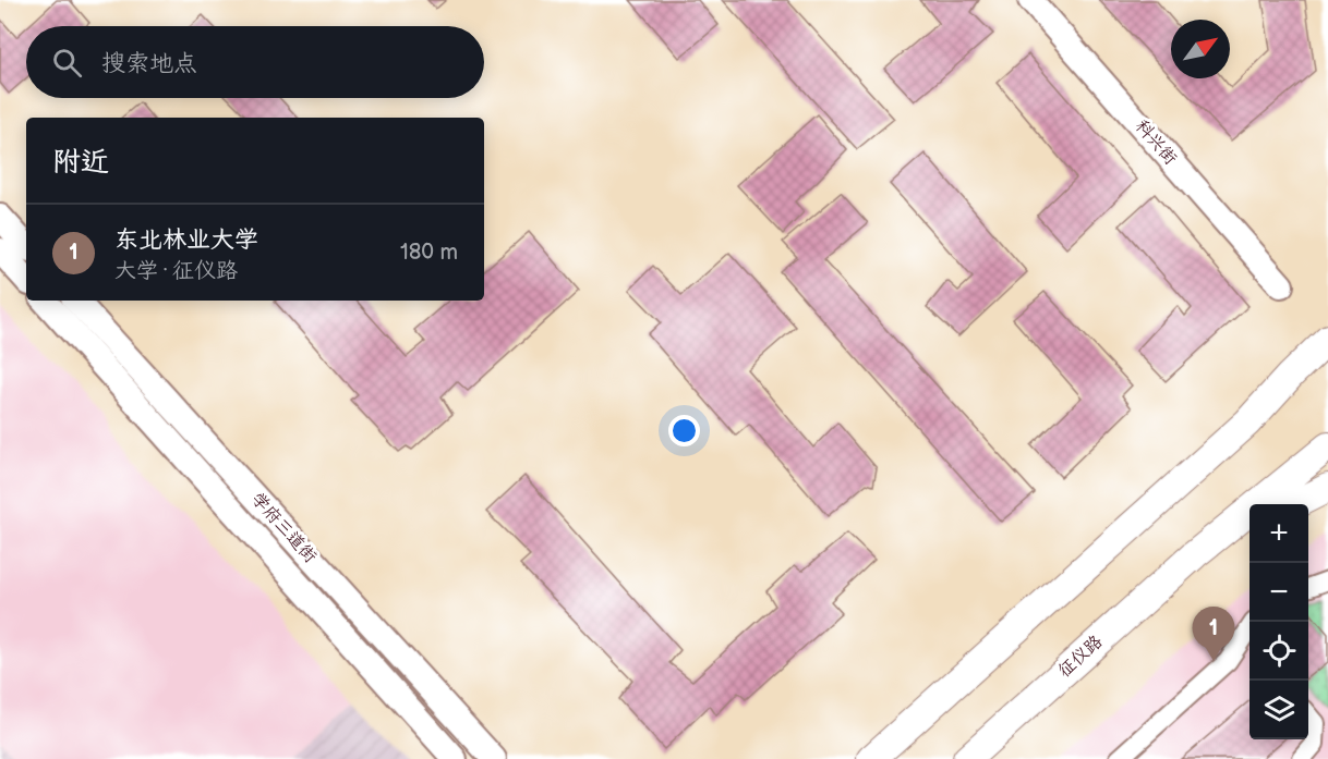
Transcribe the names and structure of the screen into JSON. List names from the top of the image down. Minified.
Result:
{"streets":{"main road":["科兴街","学府三道街","征仪路"]},"north":"top right","page":{"search":"搜索地点","heading":"附近","list":[{"mark":"1","name":"东北林业大学","note":"大学 · 征仪路","value":"180 m"}],"map_buttons":["+","−"],"pins":"1"}}
